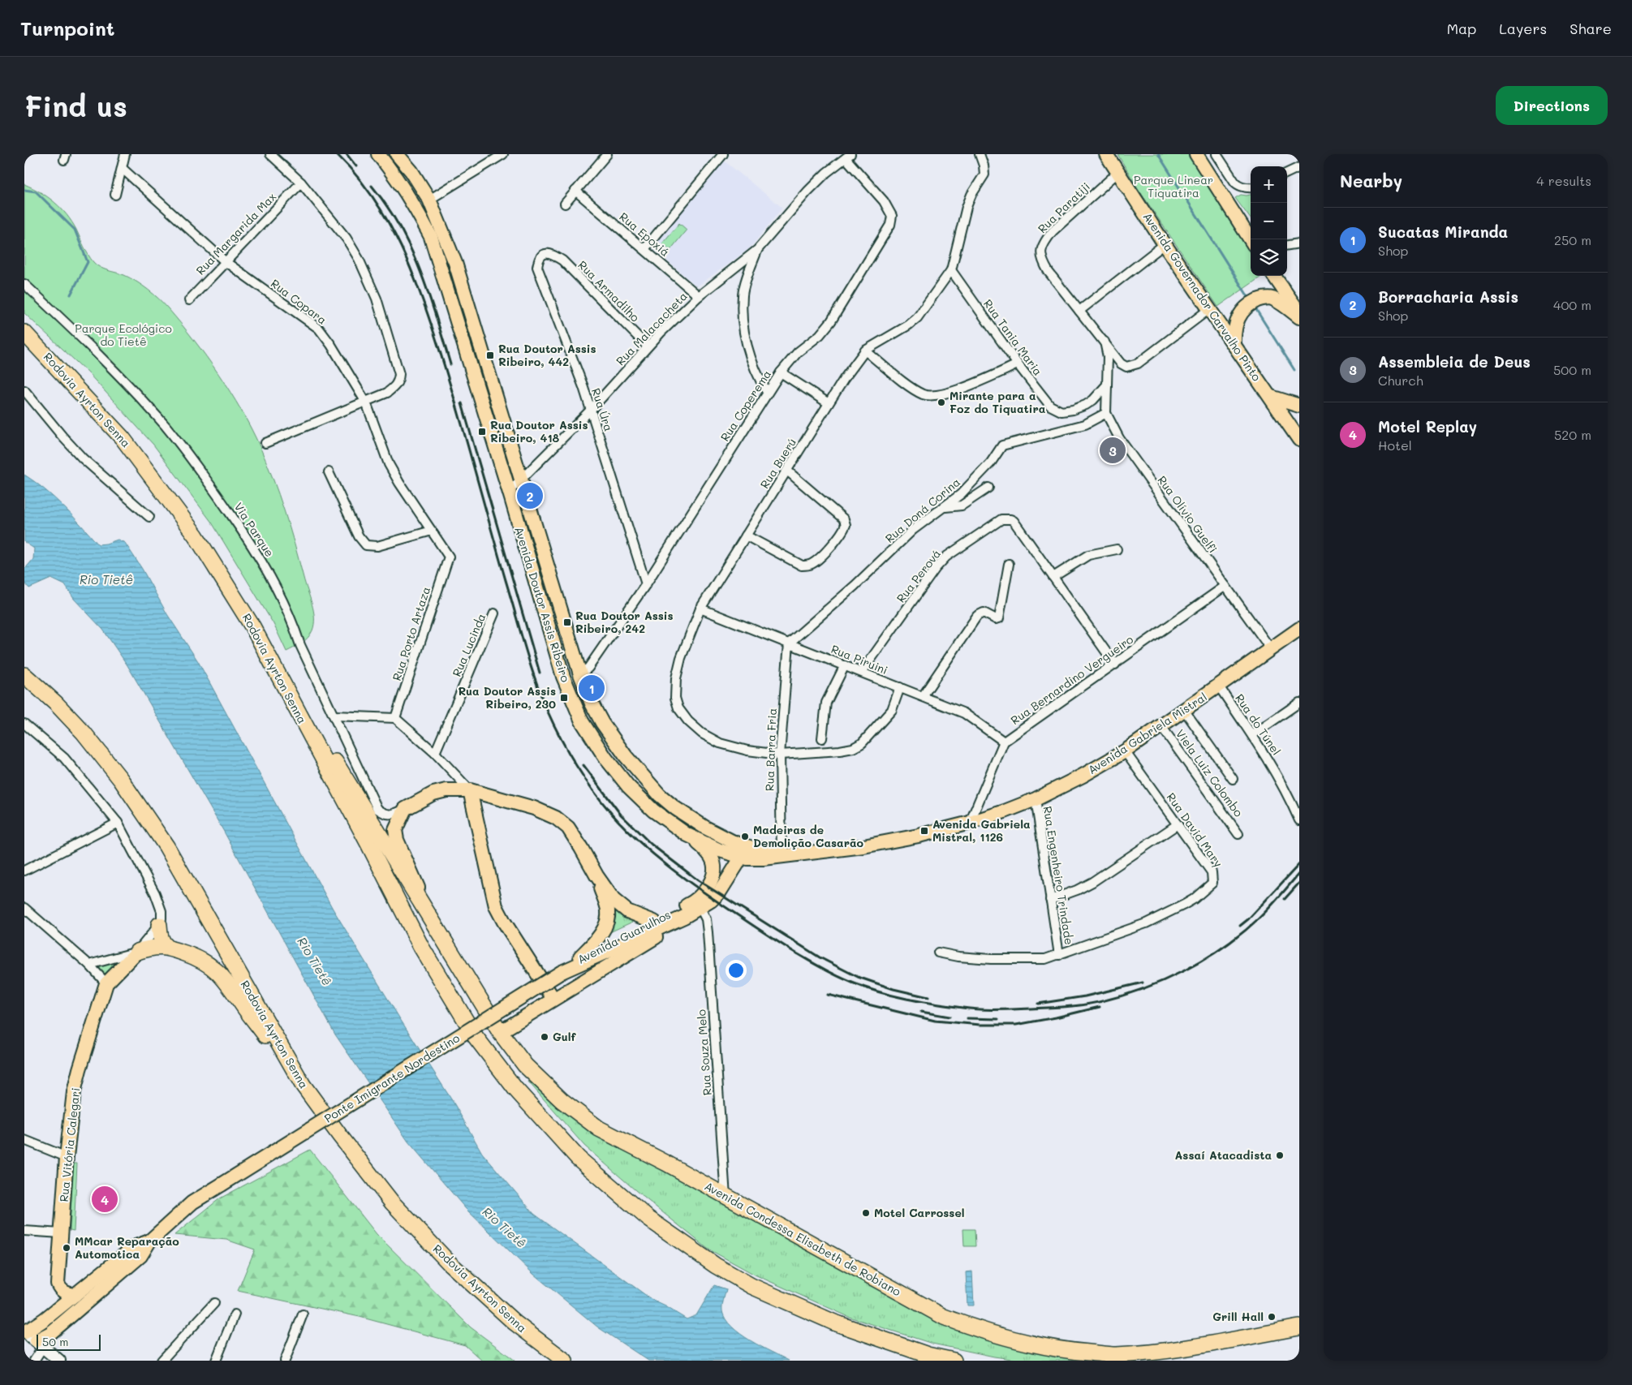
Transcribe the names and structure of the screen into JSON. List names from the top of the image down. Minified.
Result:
{"streets":{"highway":["Rodovia Ayrton Senna","Avenida Condessa Elisabeth de Robiano"],"main road":["Avenida Governador Carvalho Pinto","Avenida Doutor Assis Ribeiro","Avenida Gabriela Mistral","Avenida Guarulhos","Ponte Imigrante Nordestino","Rua Vitória Calegari"],"street":["Rua Paratiji","Rua Margarida Max","Rua Epoxiá","Rua Armadilho","Rua Copara","Rua Malacacheta","Rua Tania Maria","Rua Coperema","Rua Úra","Rua Buerú","Rua Doná Corina","Rua Olívio Guelfi","Via Parque","Rua Perová","Rua Porto Artaza","Rua Lucinda","Rua Piruini","Rua Bernardino Vergueiro","Rua do Túnel","Rua Barra Fria","Viela Luiz Colombo","Rua David Mary","Rua Engenheiro Trindade","Rua Souza Melo"]},"crossings":[["Rua Paratiji","Avenida Governador Carvalho Pinto"],["Rua Margarida Max","Rua Copara"],["Rua Epoxiá","Rua Malacacheta"],["Rua Armadilho","Rua Malacacheta"],["Rua Armadilho","Rua Úra"],["Rua Copara","Rua Porto Artaza"],["Rua Malacacheta","Rua Coperema"],["Rua Malacacheta","Rua Úra"],["Rua Malacacheta","Avenida Doutor Assis Ribeiro"],["Rua Tania Maria","Rua Buerú"],["Rua Tania Maria","Rua Olívio Guelfi"],["Rodovia Ayrton Senna","Avenida Condessa Elisabeth de Robiano"],["Rua Coperema","Rua Úra"],["Rua Coperema","Avenida Doutor Assis Ribeiro"],["Rua Buerú","Rua Piruini"],["Rua Buerú","Rua Barra Fria"],["Rua Doná Corina","Rua Olívio Guelfi"],["Rua Doná Corina","Rua Piruini"],["Rua Doná Corina","Rua Barra Fria"],["Rua Olívio Guelfi","Rua Bernardino Vergueiro"],["Rua Olívio Guelfi","Avenida Gabriela Mistral"],["Rua Perová","Rua Piruini"],["Avenida Doutor Assis Ribeiro","Avenida Gabriela Mistral"],["Avenida Doutor Assis Ribeiro","Avenida Guarulhos"],["Rua Piruini","Rua Bernardino Vergueiro"],["Rua Piruini","Rua Barra Fria"],["Rua do Túnel","Avenida Gabriela Mistral"],["Avenida Gabriela Mistral","Rua Barra Fria"],["Avenida Gabriela Mistral","Viela Luiz Colombo"],["Avenida Gabriela Mistral","Rua David Mary"],["Avenida Gabriela Mistral","Rua Engenheiro Trindade"],["Avenida Gabriela Mistral","Avenida Guarulhos"],["Rua David Mary","Rua Engenheiro Trindade"],["Avenida Guarulhos","Rua Souza Melo"],["Avenida Guarulhos","Ponte Imigrante Nordestino"],["Avenida Guarulhos","Avenida Condessa Elisabeth de Robiano"],["Rua Souza Melo","Avenida Condessa Elisabeth de Robiano"]],"water":["Rio Tietê"],"parks":["Parque Linear Tiquatira","Parque Ecológico do Tietê"],"places":{"transit":["Rua Doutor Assis Ribeiro, 442","Rua Doutor Assis Ribeiro, 418","Rua Doutor Assis Ribeiro, 242","Rua Doutor Assis Ribeiro, 230","Avenida Gabriela Mistral, 1126"],"other":["Mirante para a Foz do Tiquatira","Madeiras de Demolição Casarão","Gulf","Assaí Atacadista","Motel Carrossel","MMcar Reparação Automotica","Grill Hall"]},"scale_bar":"50 m","page":{"header":"Turnpoint","nav":["Map","Layers","Share"],"buttons":"Directions","title":"Find us","heading":["Nearby","4 results"],"map_buttons":["+","−"],"list":[{"mark":"1","name":"Sucatas Miranda","note":"Shop","value":"250 m"},{"mark":"2","name":"Borracharia Assis","note":"Shop","value":"400 m"},{"mark":"3","name":"Assembleia de Deus","note":"Church","value":"500 m"},{"mark":"4","name":"Motel Replay","note":"Hotel","value":"520 m"}],"pins":["3","2","1","4"],"scale":"50 m"}}
